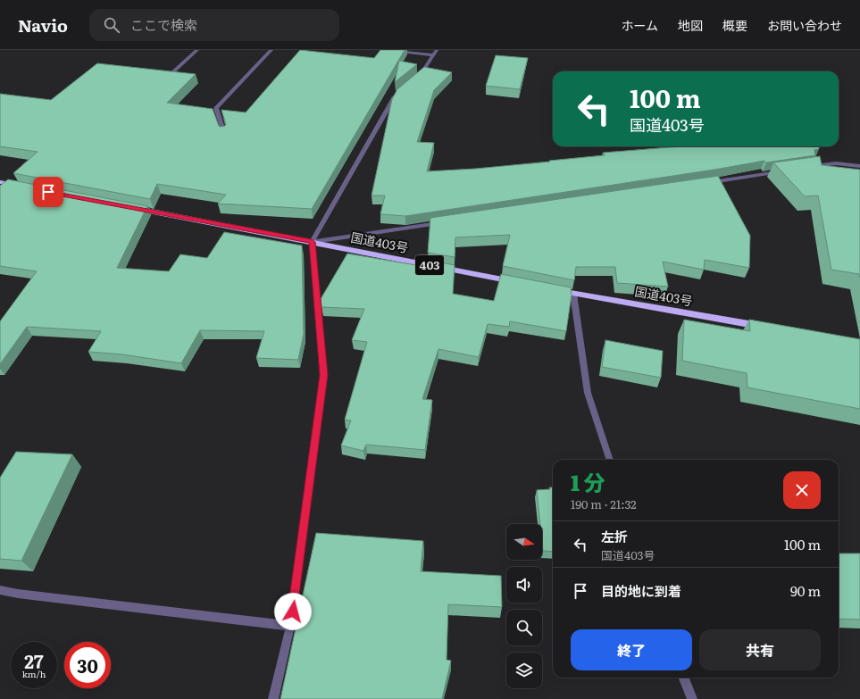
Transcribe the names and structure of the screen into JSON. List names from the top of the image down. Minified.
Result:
{"streets":{"highway":["国道403号","403"]},"north":"right","page":{"header":"Navio","search":"ここで検索","nav":["ホーム","地図","概要","お問い合わせ"],"turn":["100 m","国道403号"],"heading":["1 分","190 m · 21:32"],"list":[{"name":"左折","note":"国道403号","value":"100 m"},{"name":"目的地に到着","value":"90 m"}],"buttons":["終了","共有"],"speed":"27 km/h","limit":"30"}}
